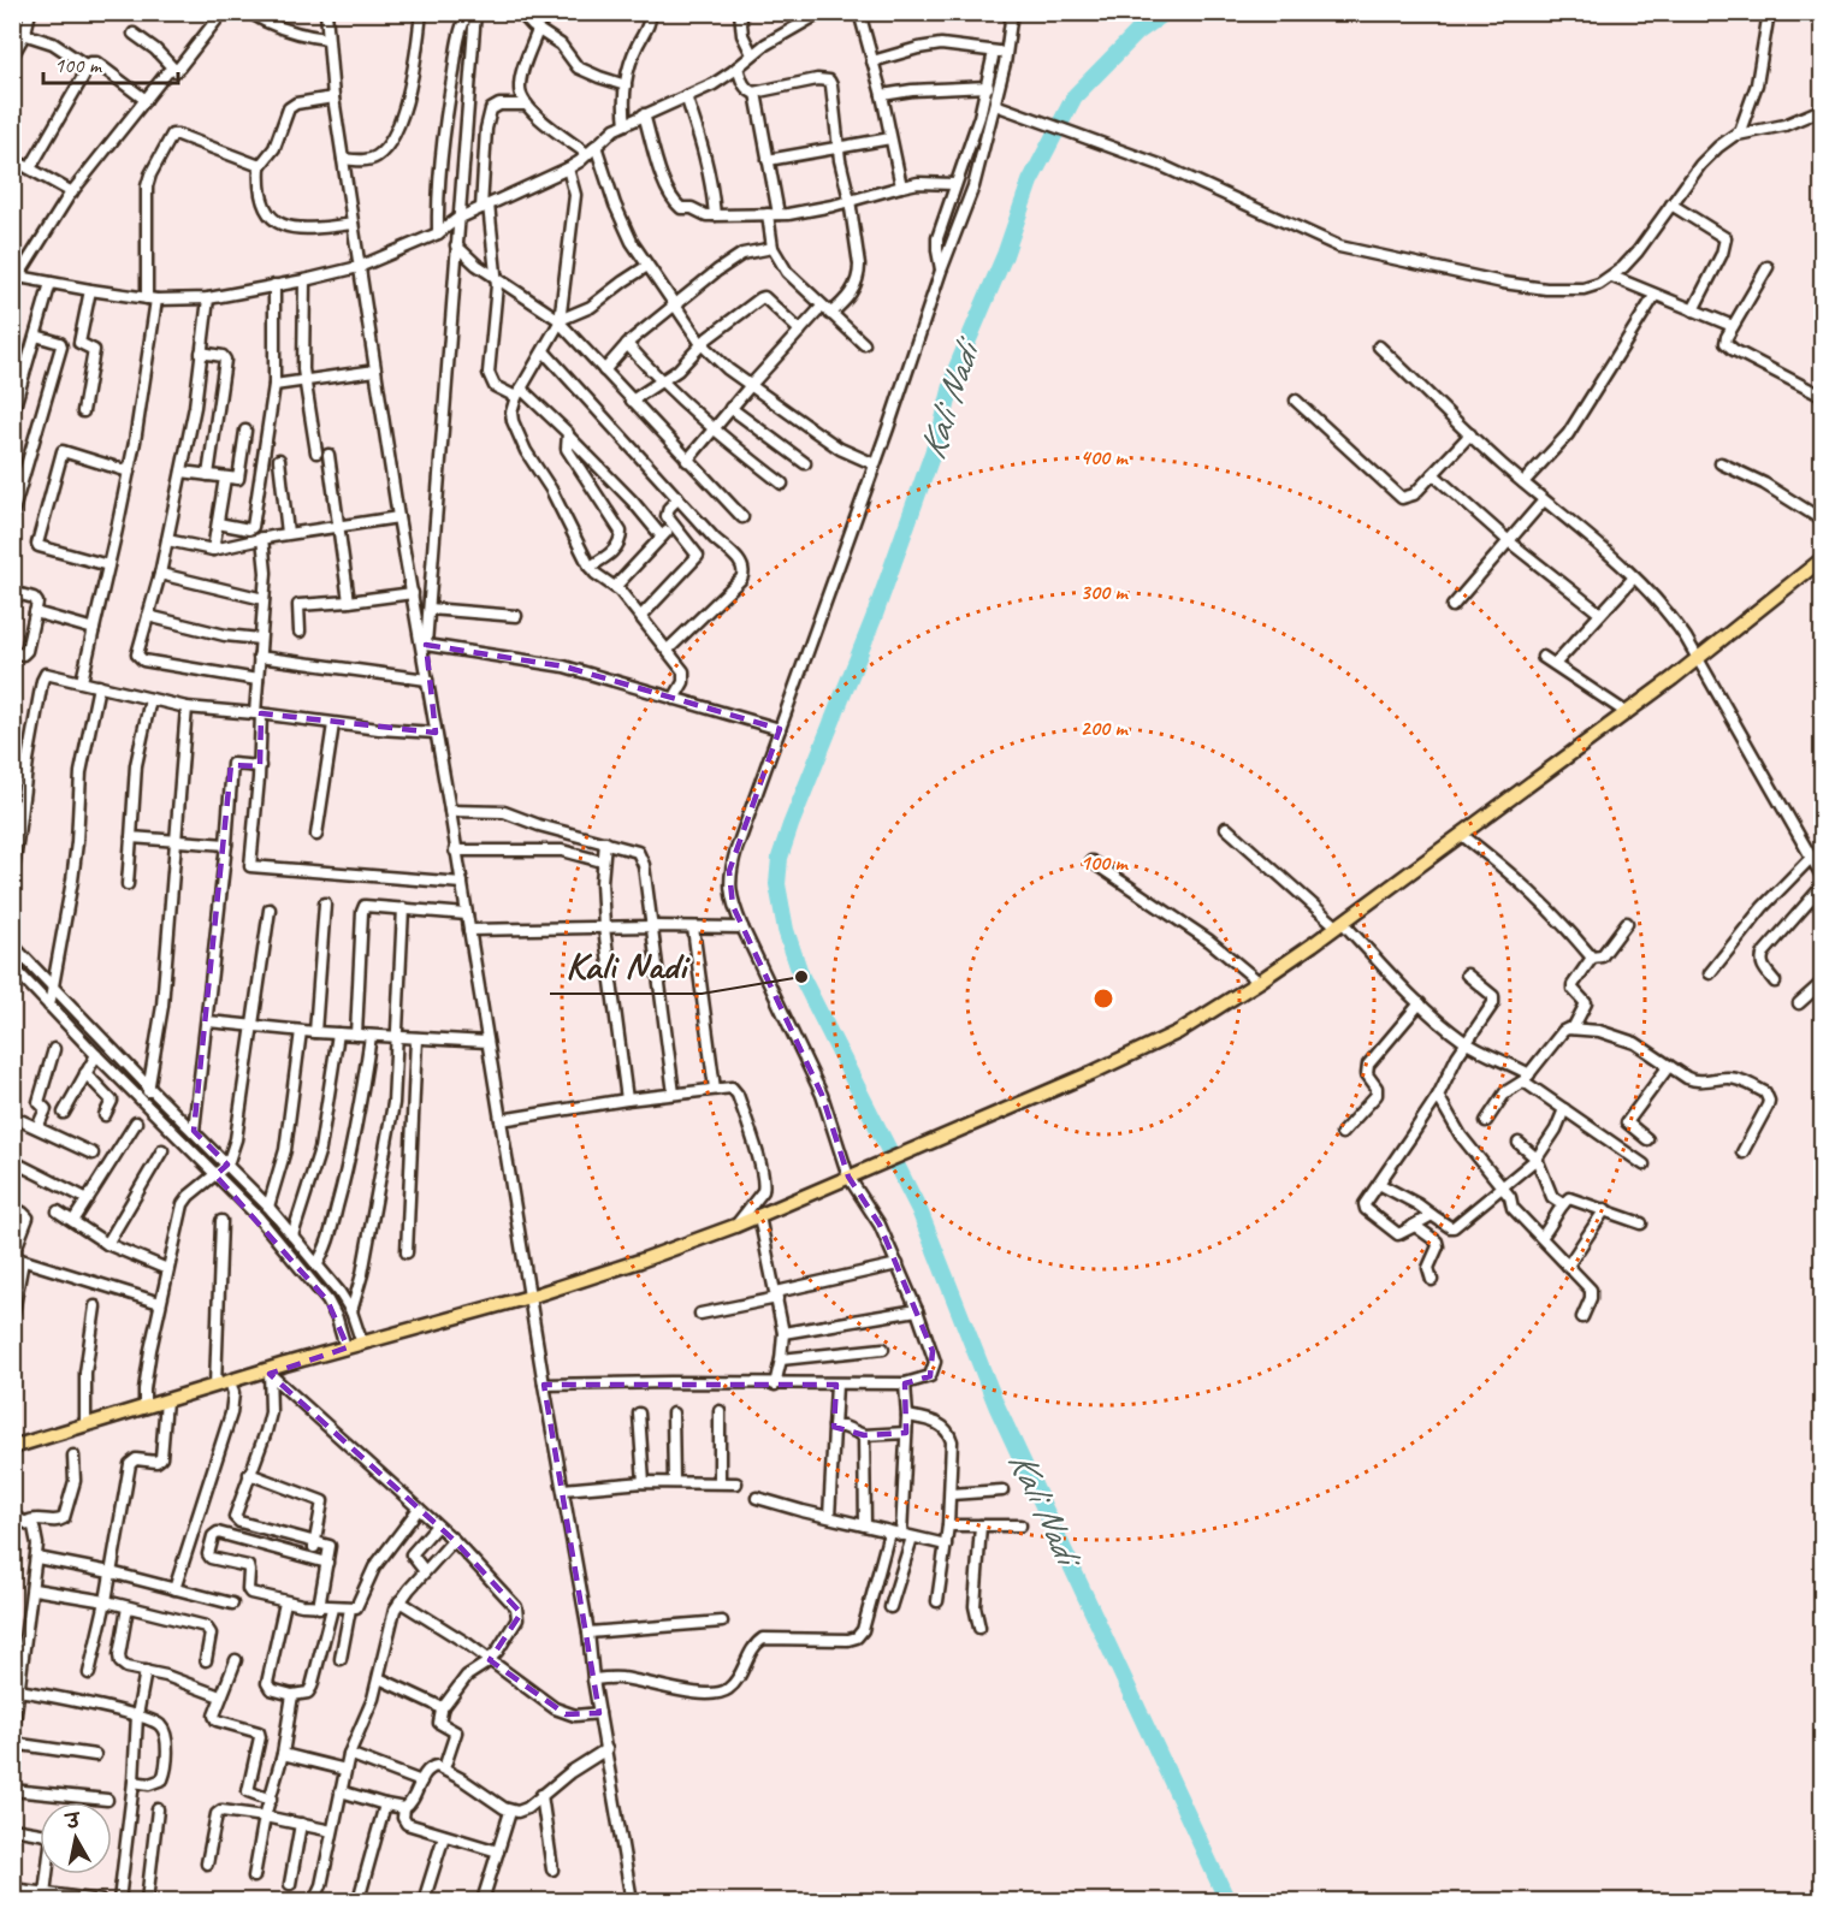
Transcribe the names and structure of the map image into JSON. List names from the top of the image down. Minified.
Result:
{"water":["Kali Nadi"],"places":["Kali Nadi"],"scale_bar":"100 m","north":"top","rings":["400 m","300 m","200 m","100 m"]}
